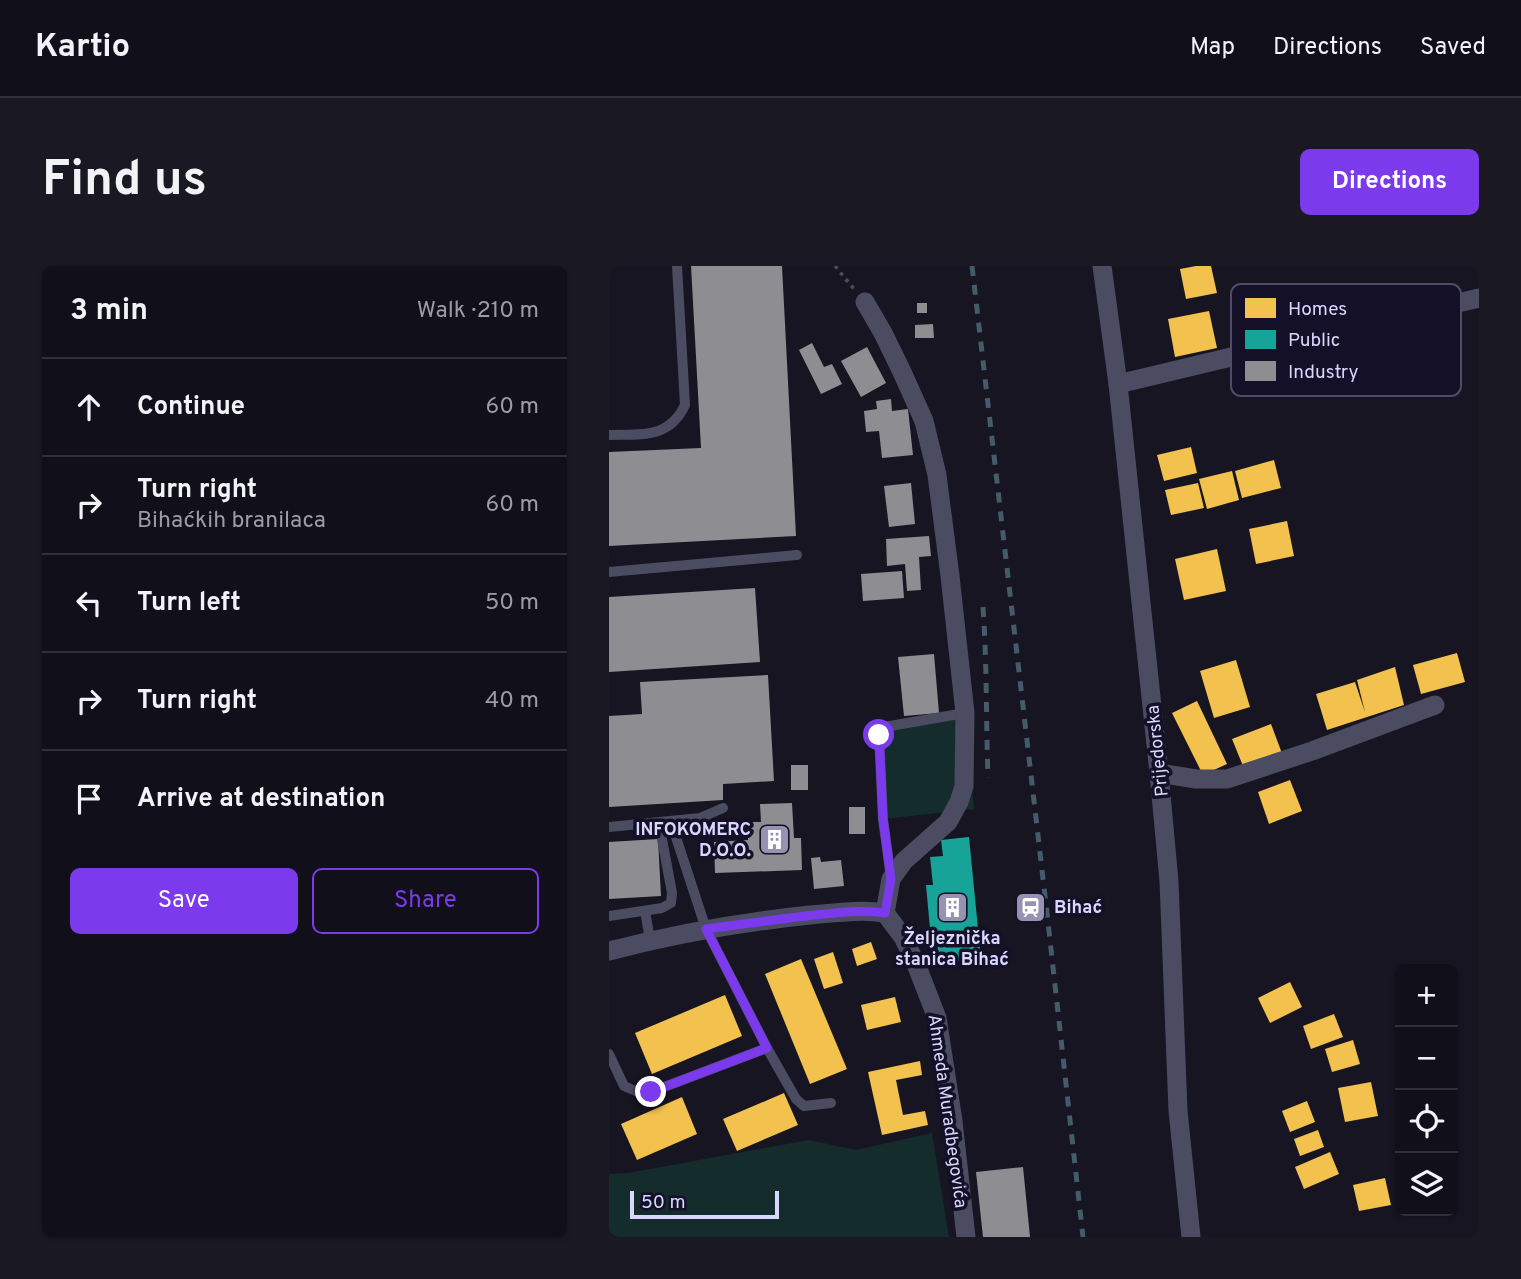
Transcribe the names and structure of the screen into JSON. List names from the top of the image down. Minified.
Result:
{"streets":{"street":["Prijedorska","Ahmeda Muradbegovića"]},"places":{"building":["INFOKOMERC D.O.O.","Željeznička stanica Bihać"],"station":["Bihać"]},"legend":["Homes","Public","Industry"],"scale_bar":"50 m","page":{"header":"Kartio","nav":["Map","Directions","Saved"],"buttons":["Directions",["Save","Share"]],"title":"Find us","heading":["3 min","Walk · 210 m"],"list":[["Continue","60 m"],["Turn right","Bihaćkih branilaca","60 m"],["Turn left","50 m"],["Turn right","40 m"],"Arrive at destination"],"map_buttons":["+","−"],"scale":"50 m"}}
